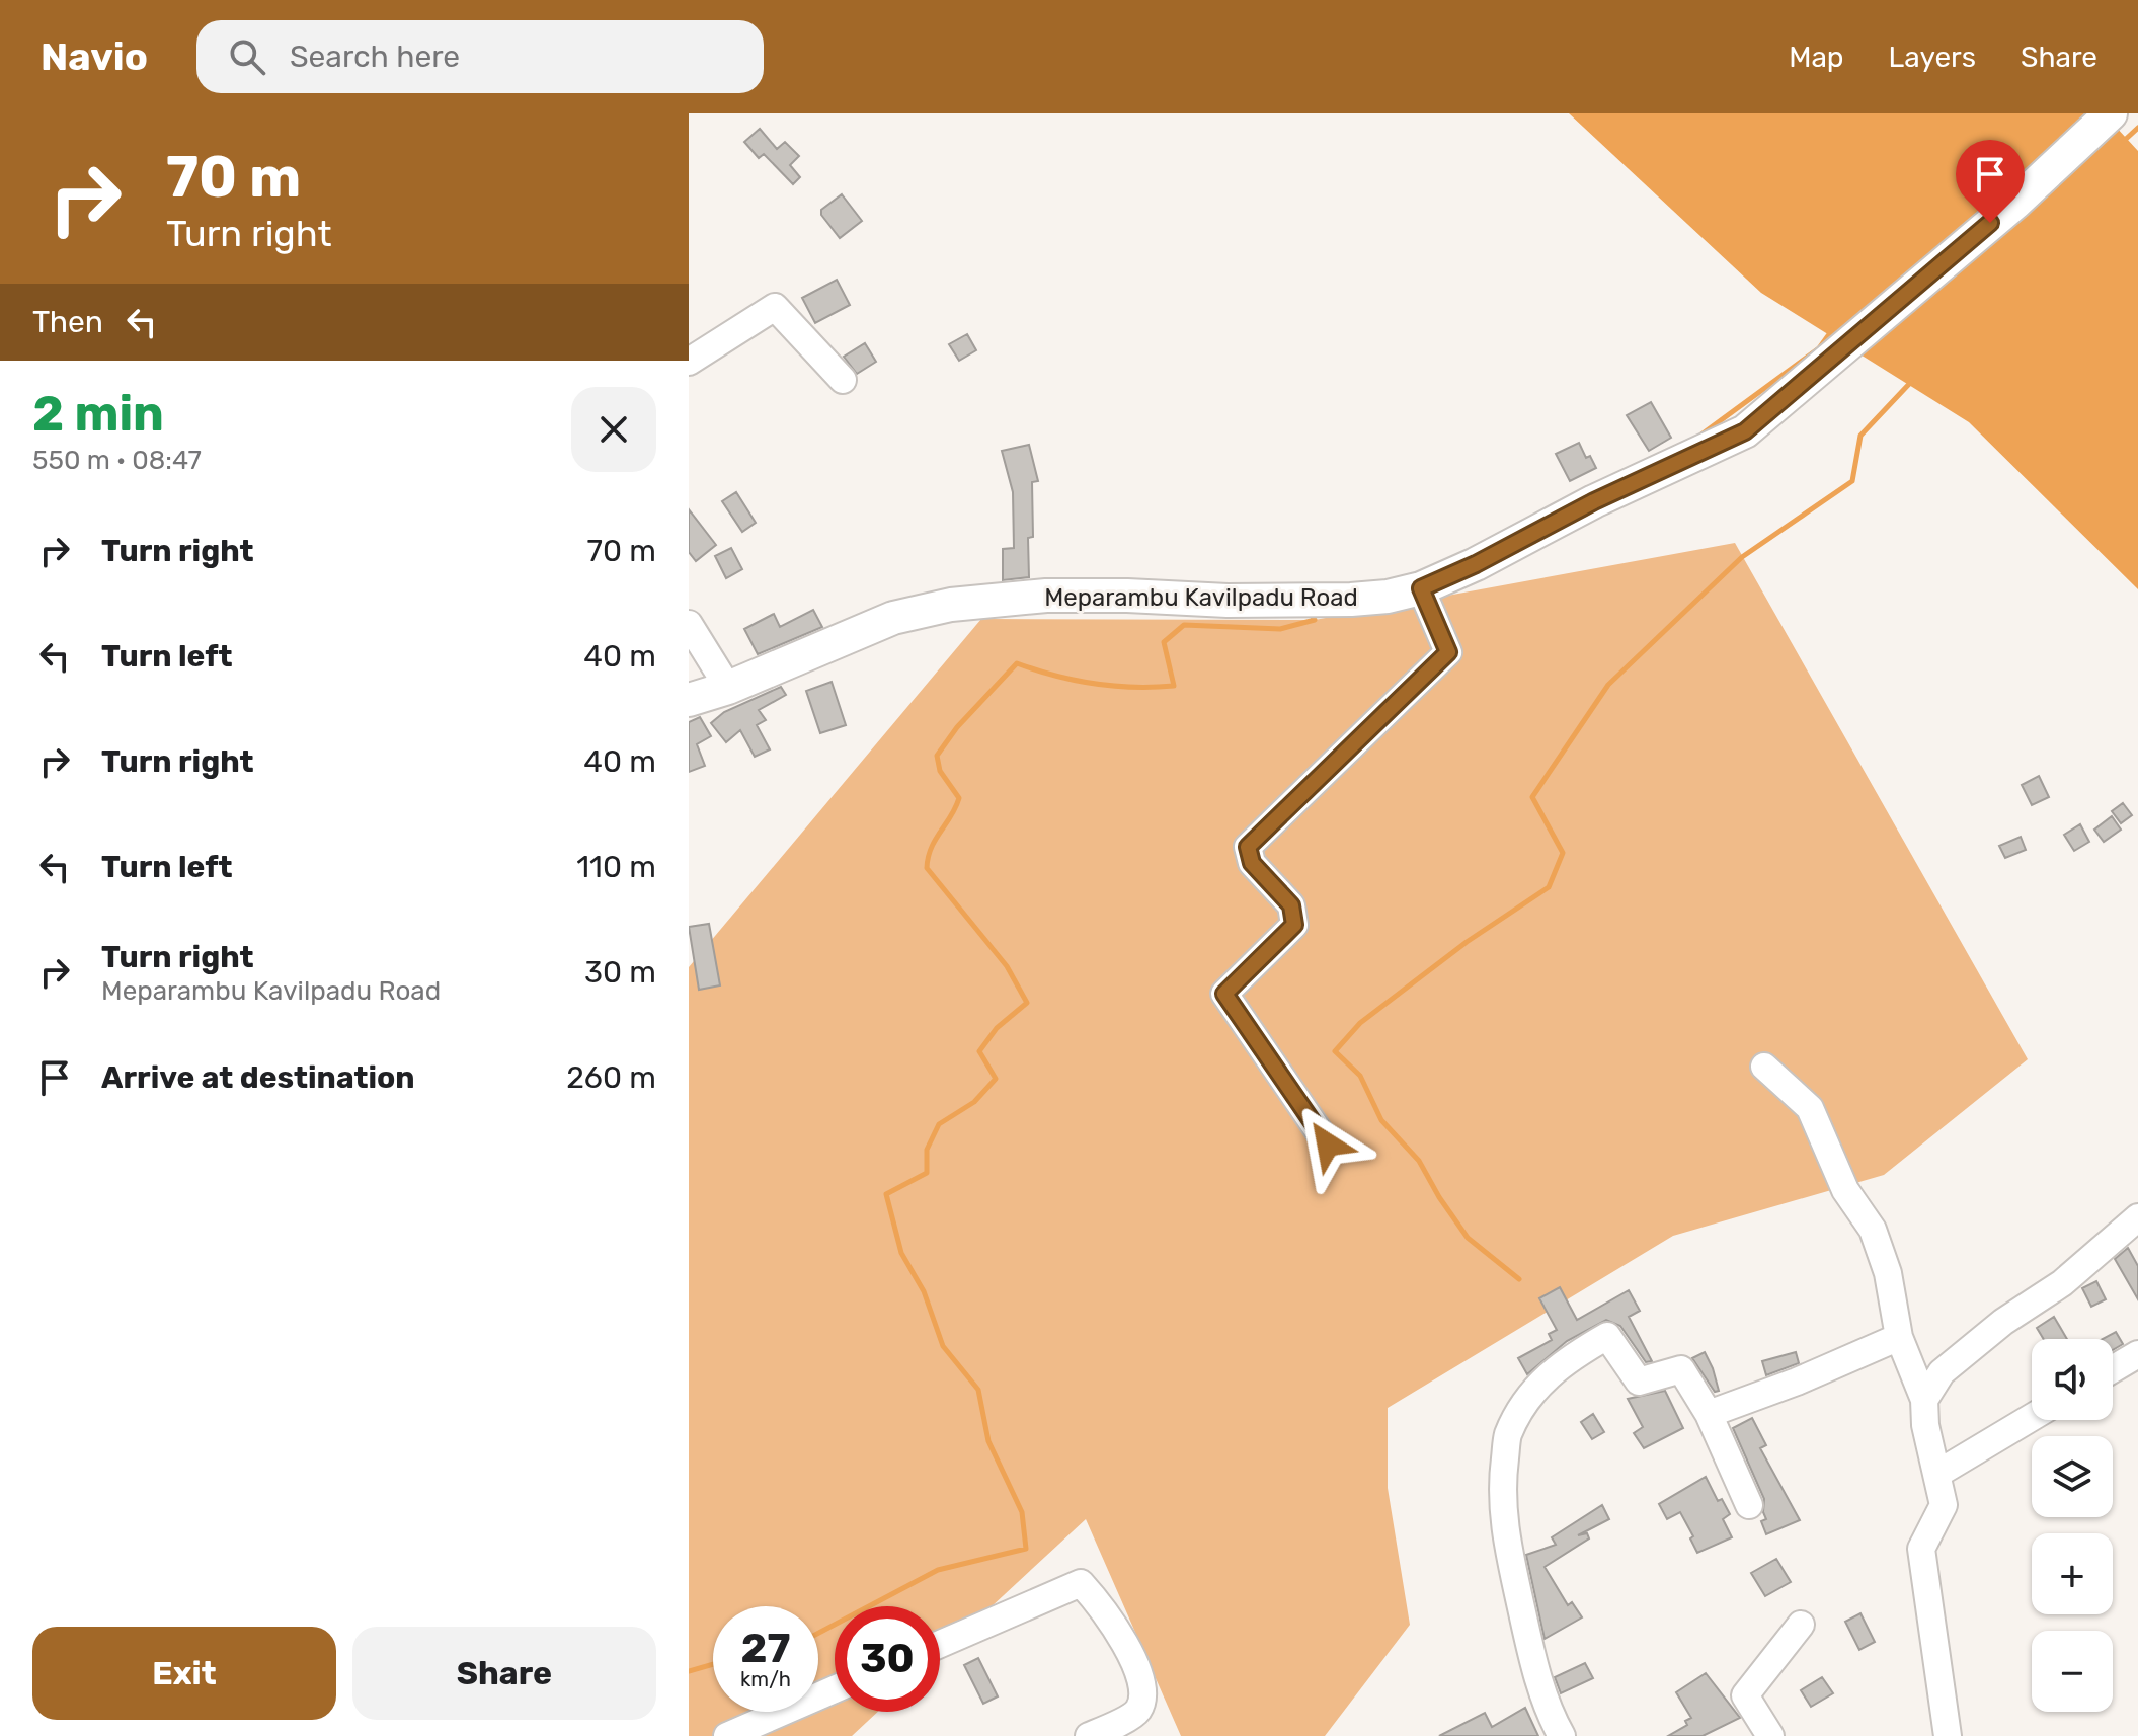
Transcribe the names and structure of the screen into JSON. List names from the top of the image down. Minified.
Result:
{"streets":{"main road":["Meparambu Kavilpadu Road"]},"page":{"header":"Navio","search":"Search here","nav":["Map","Layers","Share"],"turn":["70 m","Turn right"],"then":"Then","heading":["2 min","550 m · 08:47"],"list":[{"name":"Turn right","value":"70 m"},{"name":"Turn left","value":"40 m"},{"name":"Turn right","value":"40 m"},{"name":"Turn left","value":"110 m"},{"name":"Turn right","note":"Meparambu Kavilpadu Road","value":"30 m"},{"name":"Arrive at destination","value":"260 m"}],"map_buttons":["+","−"],"speed":"27 km/h","limit":"30","buttons":["Exit","Share"]}}
